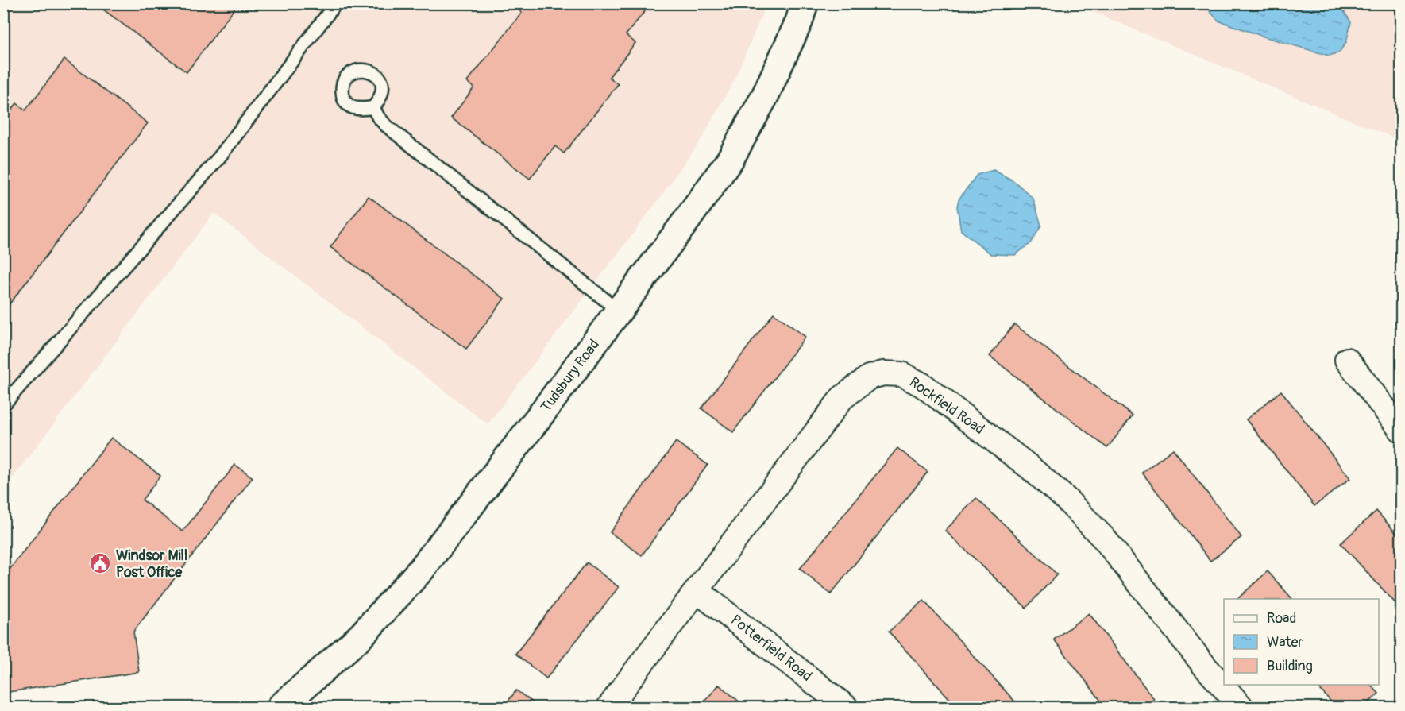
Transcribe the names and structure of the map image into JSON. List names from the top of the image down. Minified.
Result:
{"streets":{"street":["Tudsbury Road","Rockfield Road","Potterfield Road"]},"crossings":[["Rockfield Road","Potterfield Road"]],"places":{"public building":["Windsor Mill Post Office"]},"legend":["Road","Water","Building"]}
